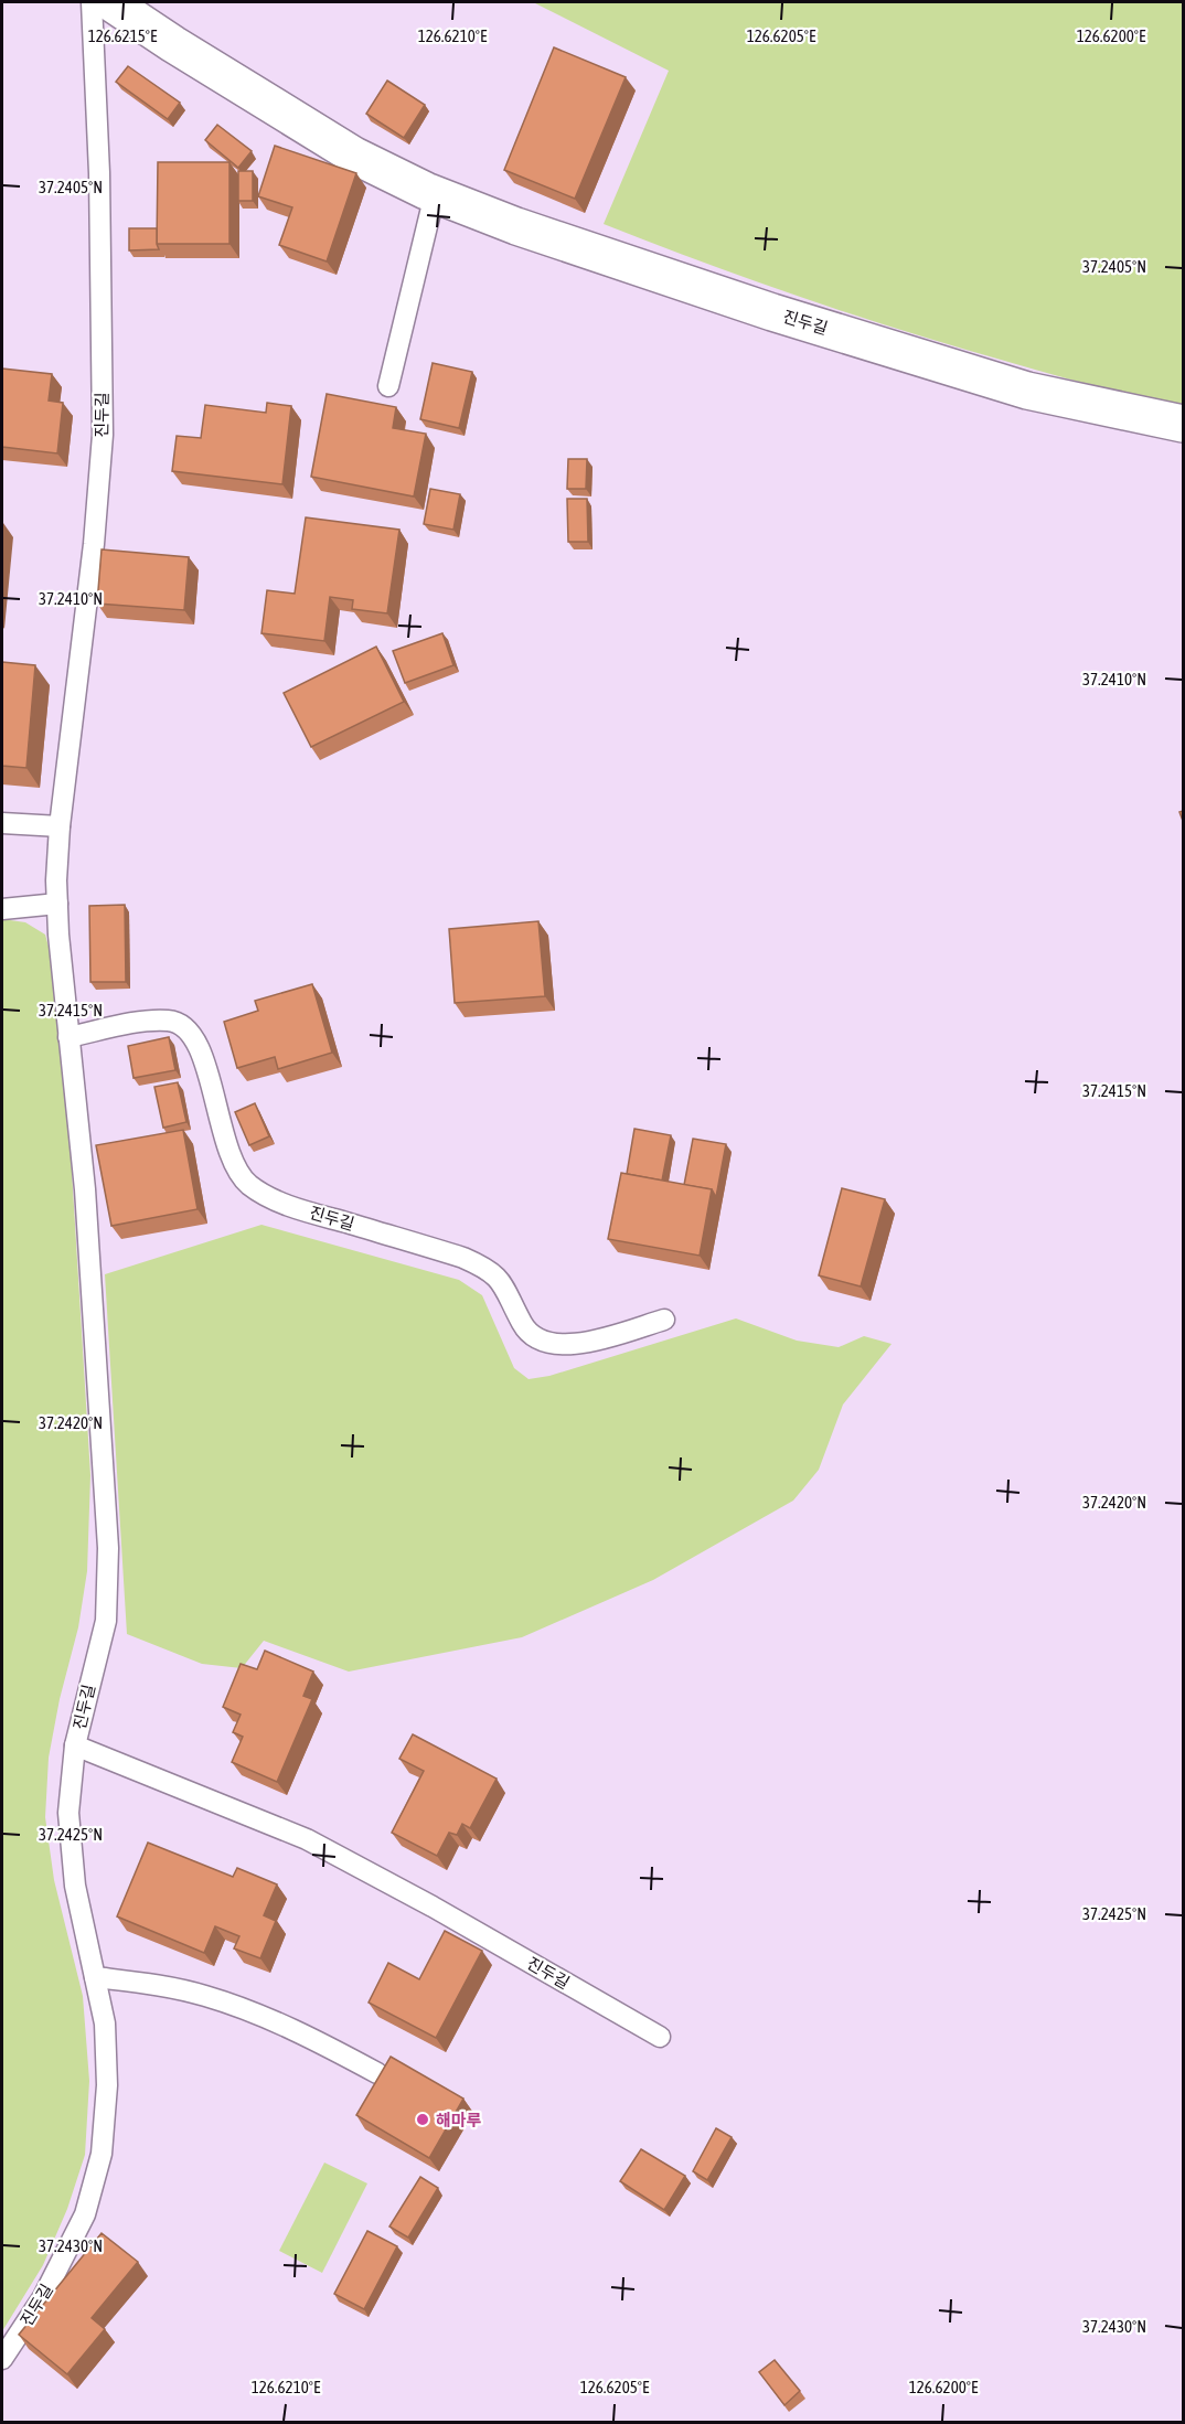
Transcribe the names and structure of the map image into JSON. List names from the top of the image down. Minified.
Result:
{"streets":{"street":["진두길"]},"places":["해마루"],"coordinates":["126.6215°E","126.6210°E","126.6205°E","126.6200°E","37.2405°N","37.2410°N","37.2415°N","37.2420°N","37.2425°N","37.2430°N"]}
